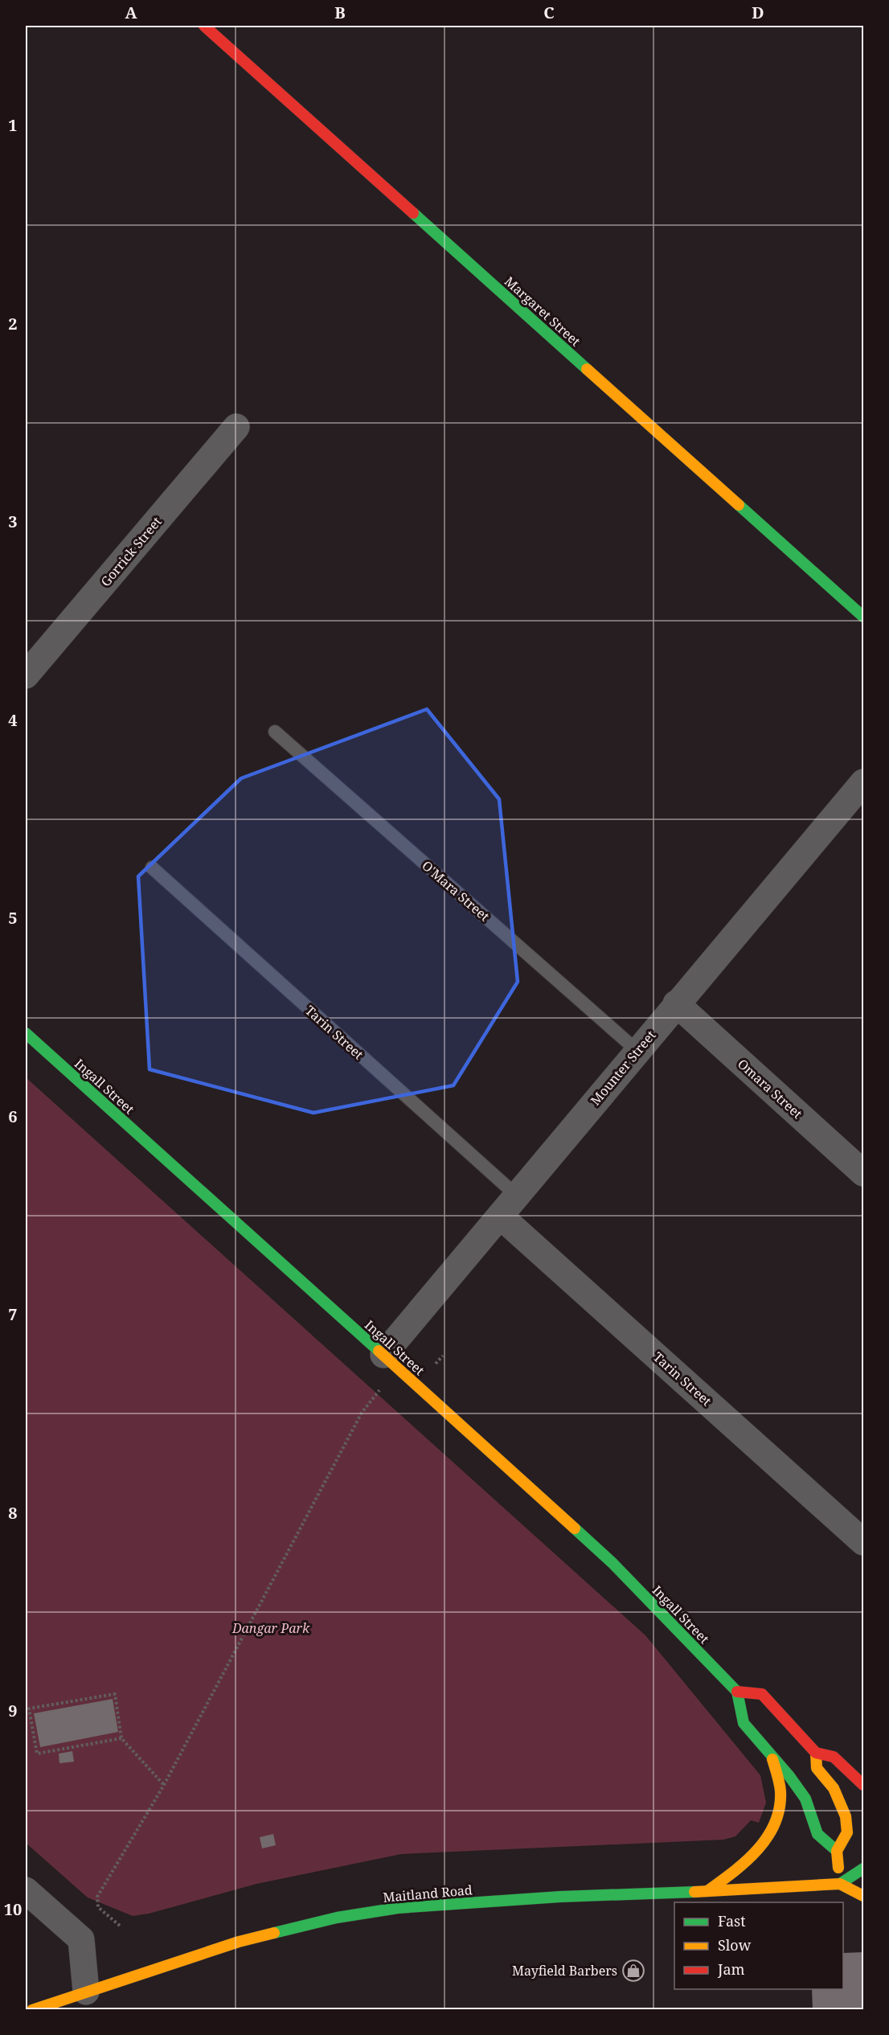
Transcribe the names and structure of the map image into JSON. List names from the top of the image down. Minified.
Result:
{"streets":{"main road":["Margaret Street","Ingall Street","Maitland Road"],"street":["Gorrick Street","Tarin Street","Mounter Street","Omara Street"],"lane":["O'Mara Street"]},"crossings":[["O'Mara Street","Mounter Street"],["Tarin Street","Mounter Street"],["Mounter Street","Ingall Street"],["Mounter Street","Omara Street"]],"parks":["Dangar Park"],"places":{"shop":["Mayfield Barbers"]},"legend":["Fast","Slow","Jam"],"grid":{"columns":["A","B","C","D"],"rows":["1","2","3","4","5","6","7","8","9","10"]}}
